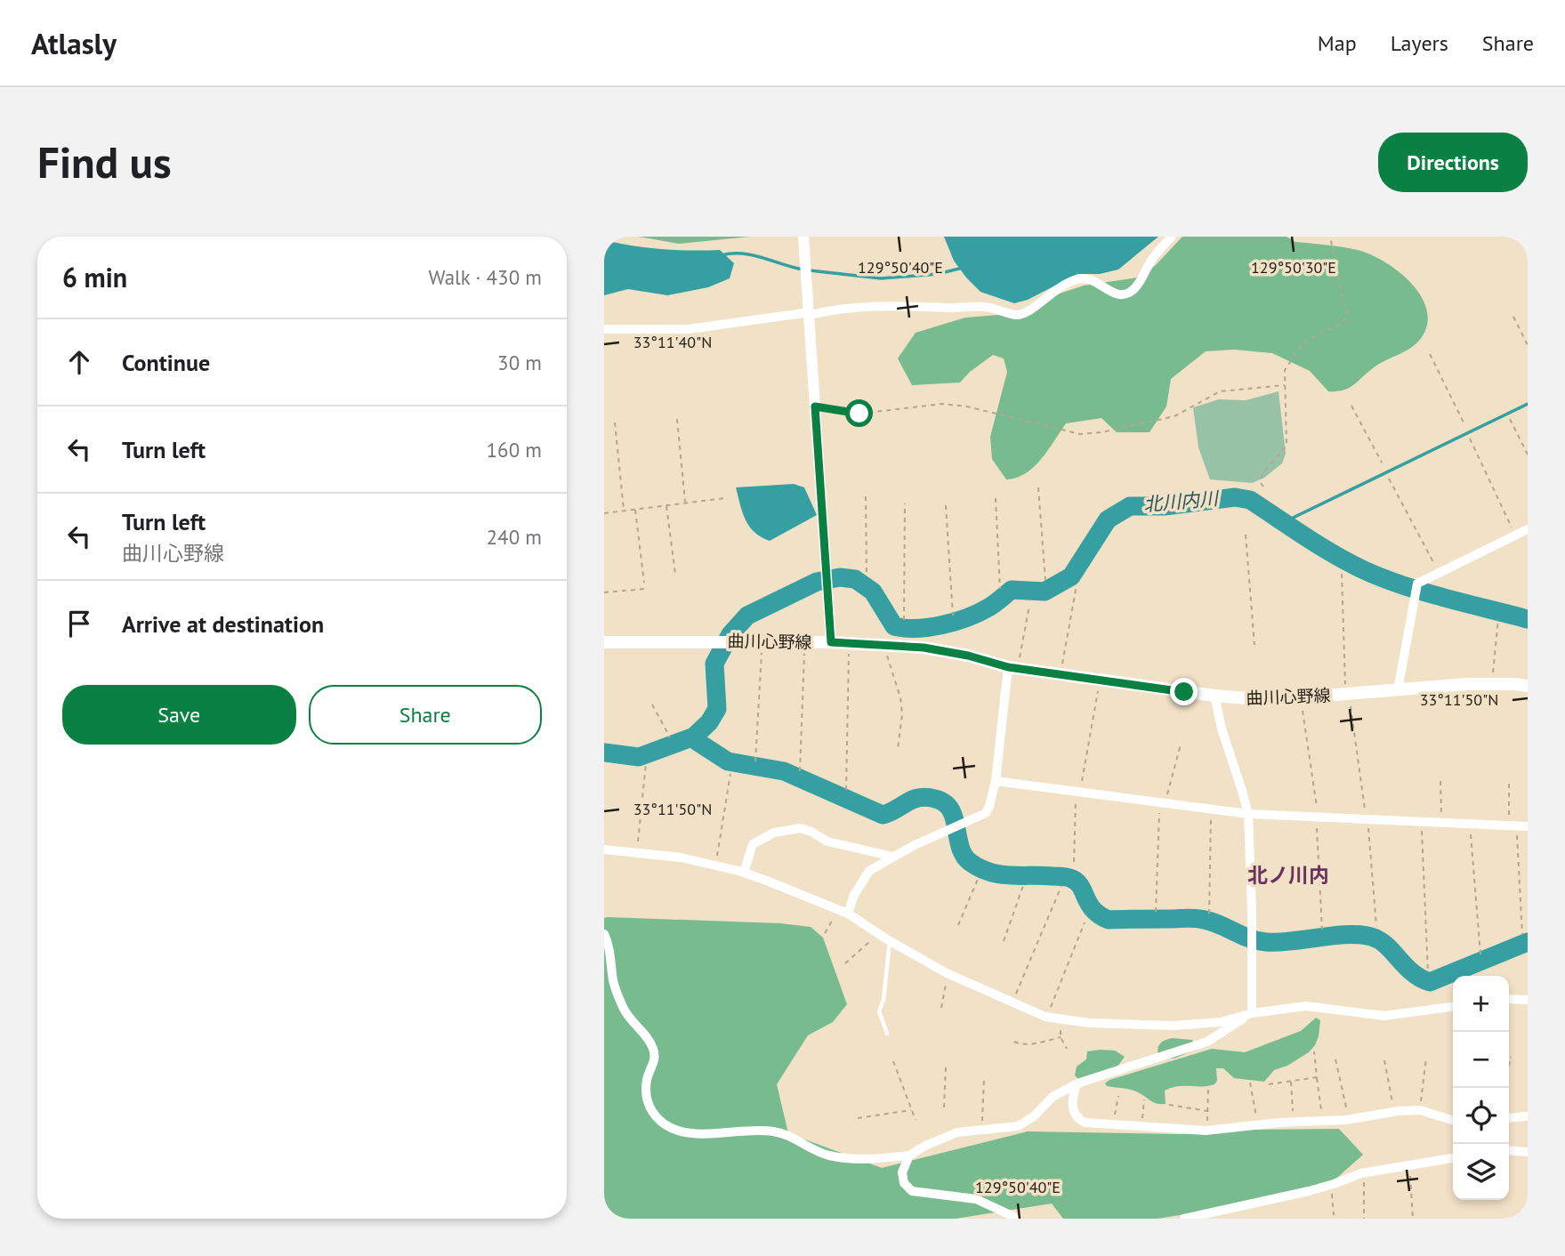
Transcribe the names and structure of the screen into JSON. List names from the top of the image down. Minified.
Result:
{"streets":{"main road":["曲川心野線"]},"districts":["北ノ川内"],"water":["北川内川"],"page":{"header":"Atlasly","nav":["Map","Layers","Share"],"buttons":["Directions",["Save","Share"]],"title":"Find us","heading":["6 min","Walk · 430 m"],"list":[["Continue","30 m"],["Turn left","160 m"],["Turn left","曲川心野線","240 m"],"Arrive at destination"],"map_buttons":["+","−"]},"coordinates":["129°50'40\"E","129°50'30\"E","33°11'40\"N","33°11'50\"N"]}
